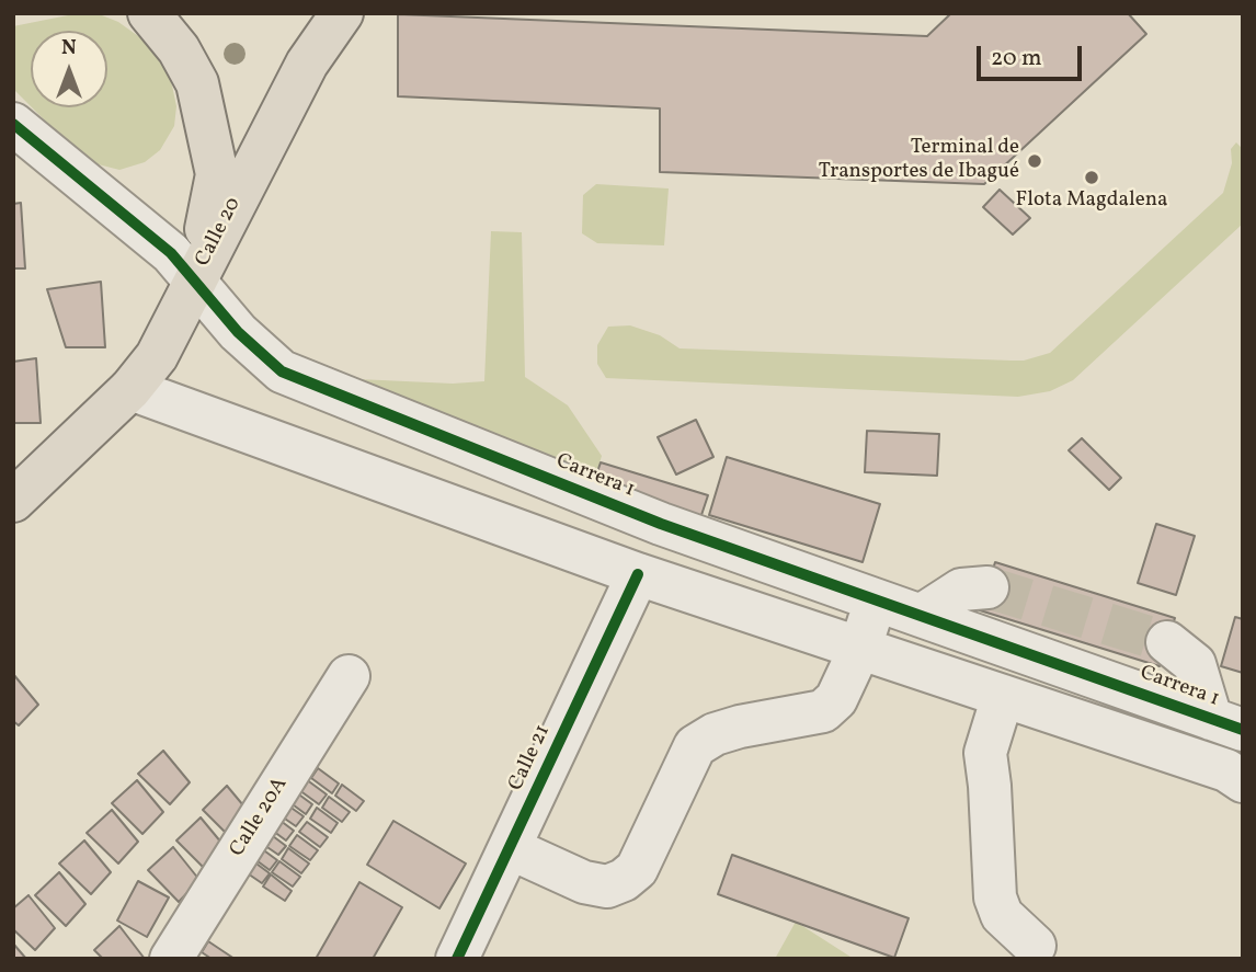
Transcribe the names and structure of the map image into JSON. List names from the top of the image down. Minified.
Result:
{"streets":{"main road":["Calle 20"],"street":["Carrera 1","Calle 21","Calle 20A"]},"crossings":[["Calle 20","Carrera 1"]],"places":["Terminal de Transportes de Ibagué","Flota Magdalena"],"scale_bar":"20 m","north":"top"}
